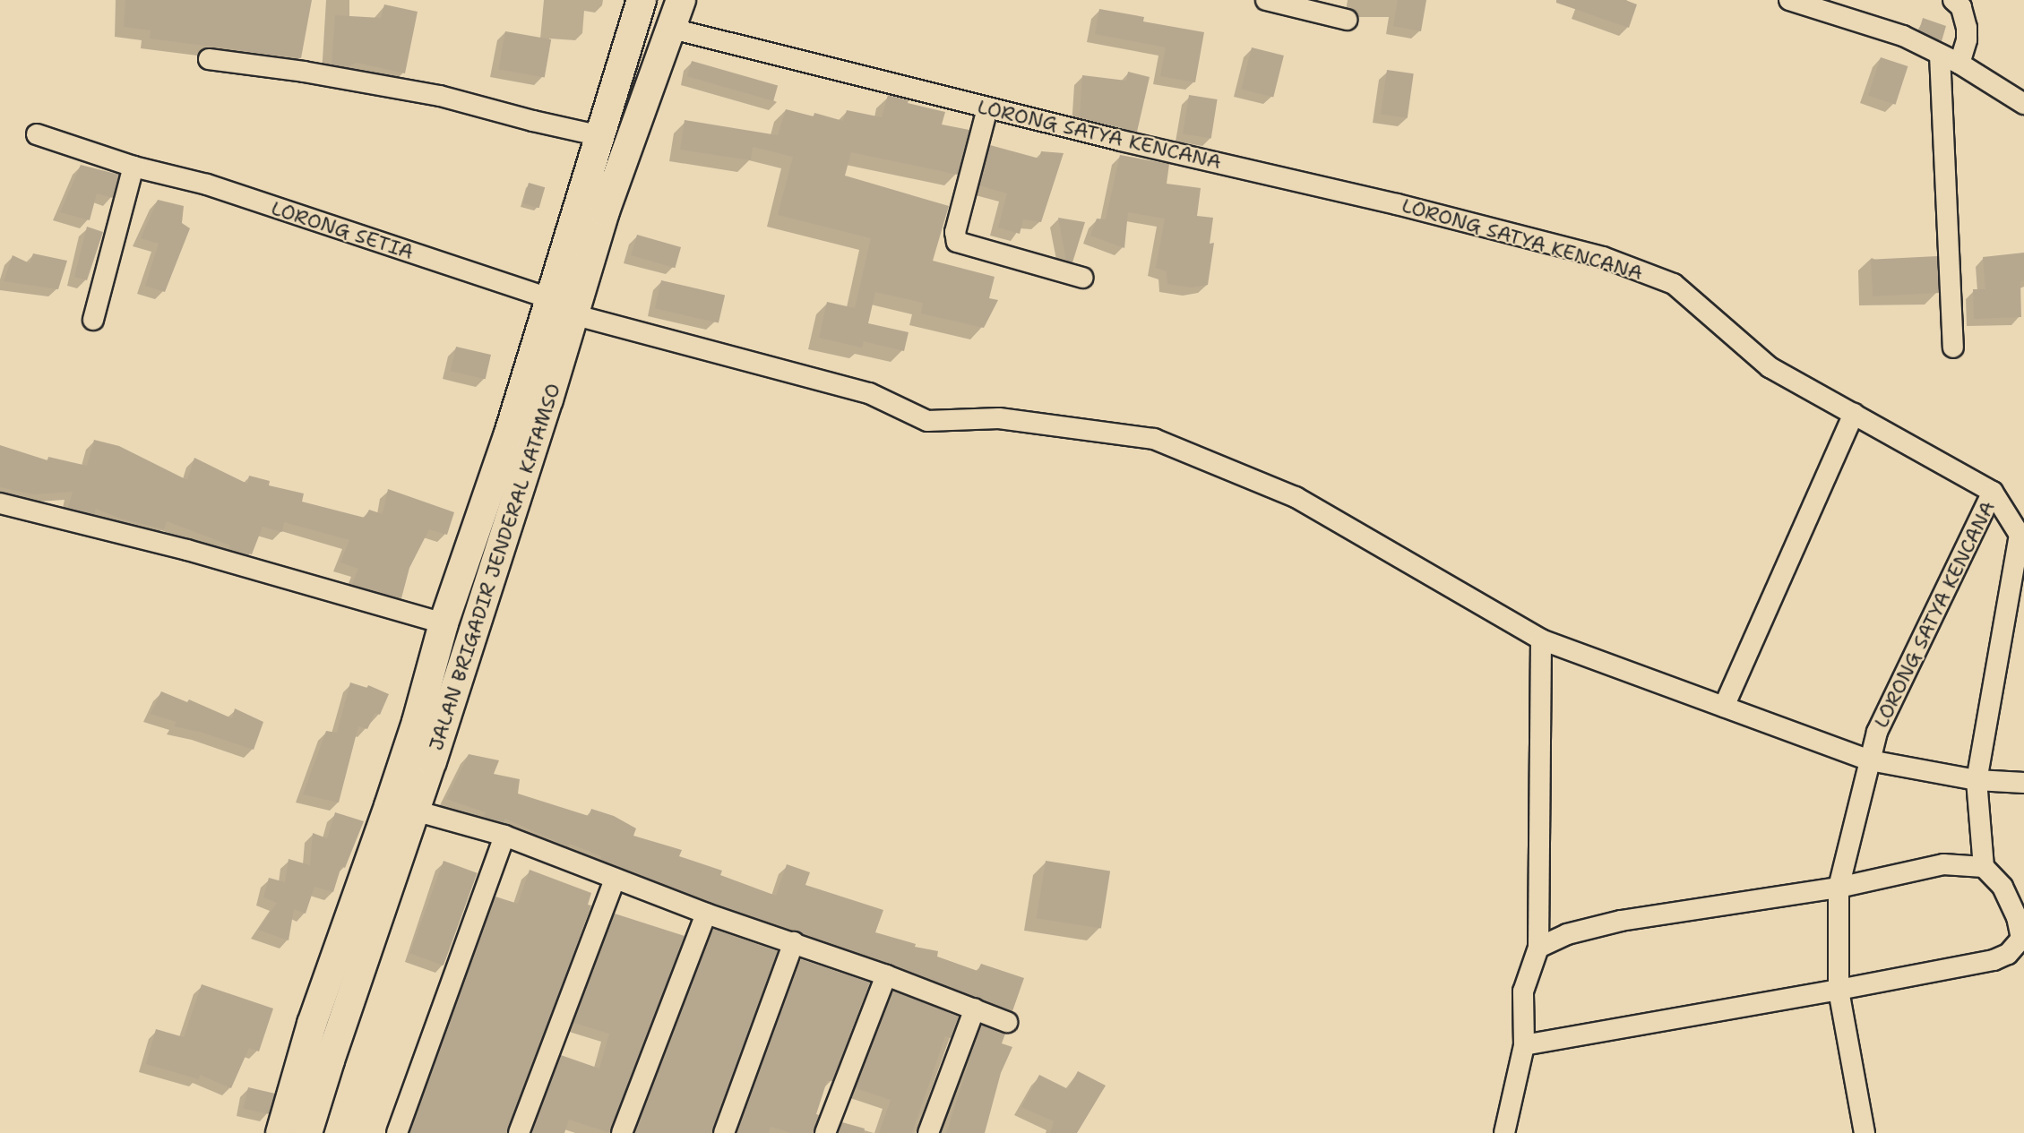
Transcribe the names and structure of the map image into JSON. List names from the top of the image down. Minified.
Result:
{"streets":{"main road":["JALAN BRIGADIR JENDERAL KATAMSO"],"street":["LORONG SATYA KENCANA","LORONG SETIA"]},"crossings":[["LORONG SATYA KENCANA","JALAN BRIGADIR JENDERAL KATAMSO"],["LORONG SETIA","JALAN BRIGADIR JENDERAL KATAMSO"]]}
